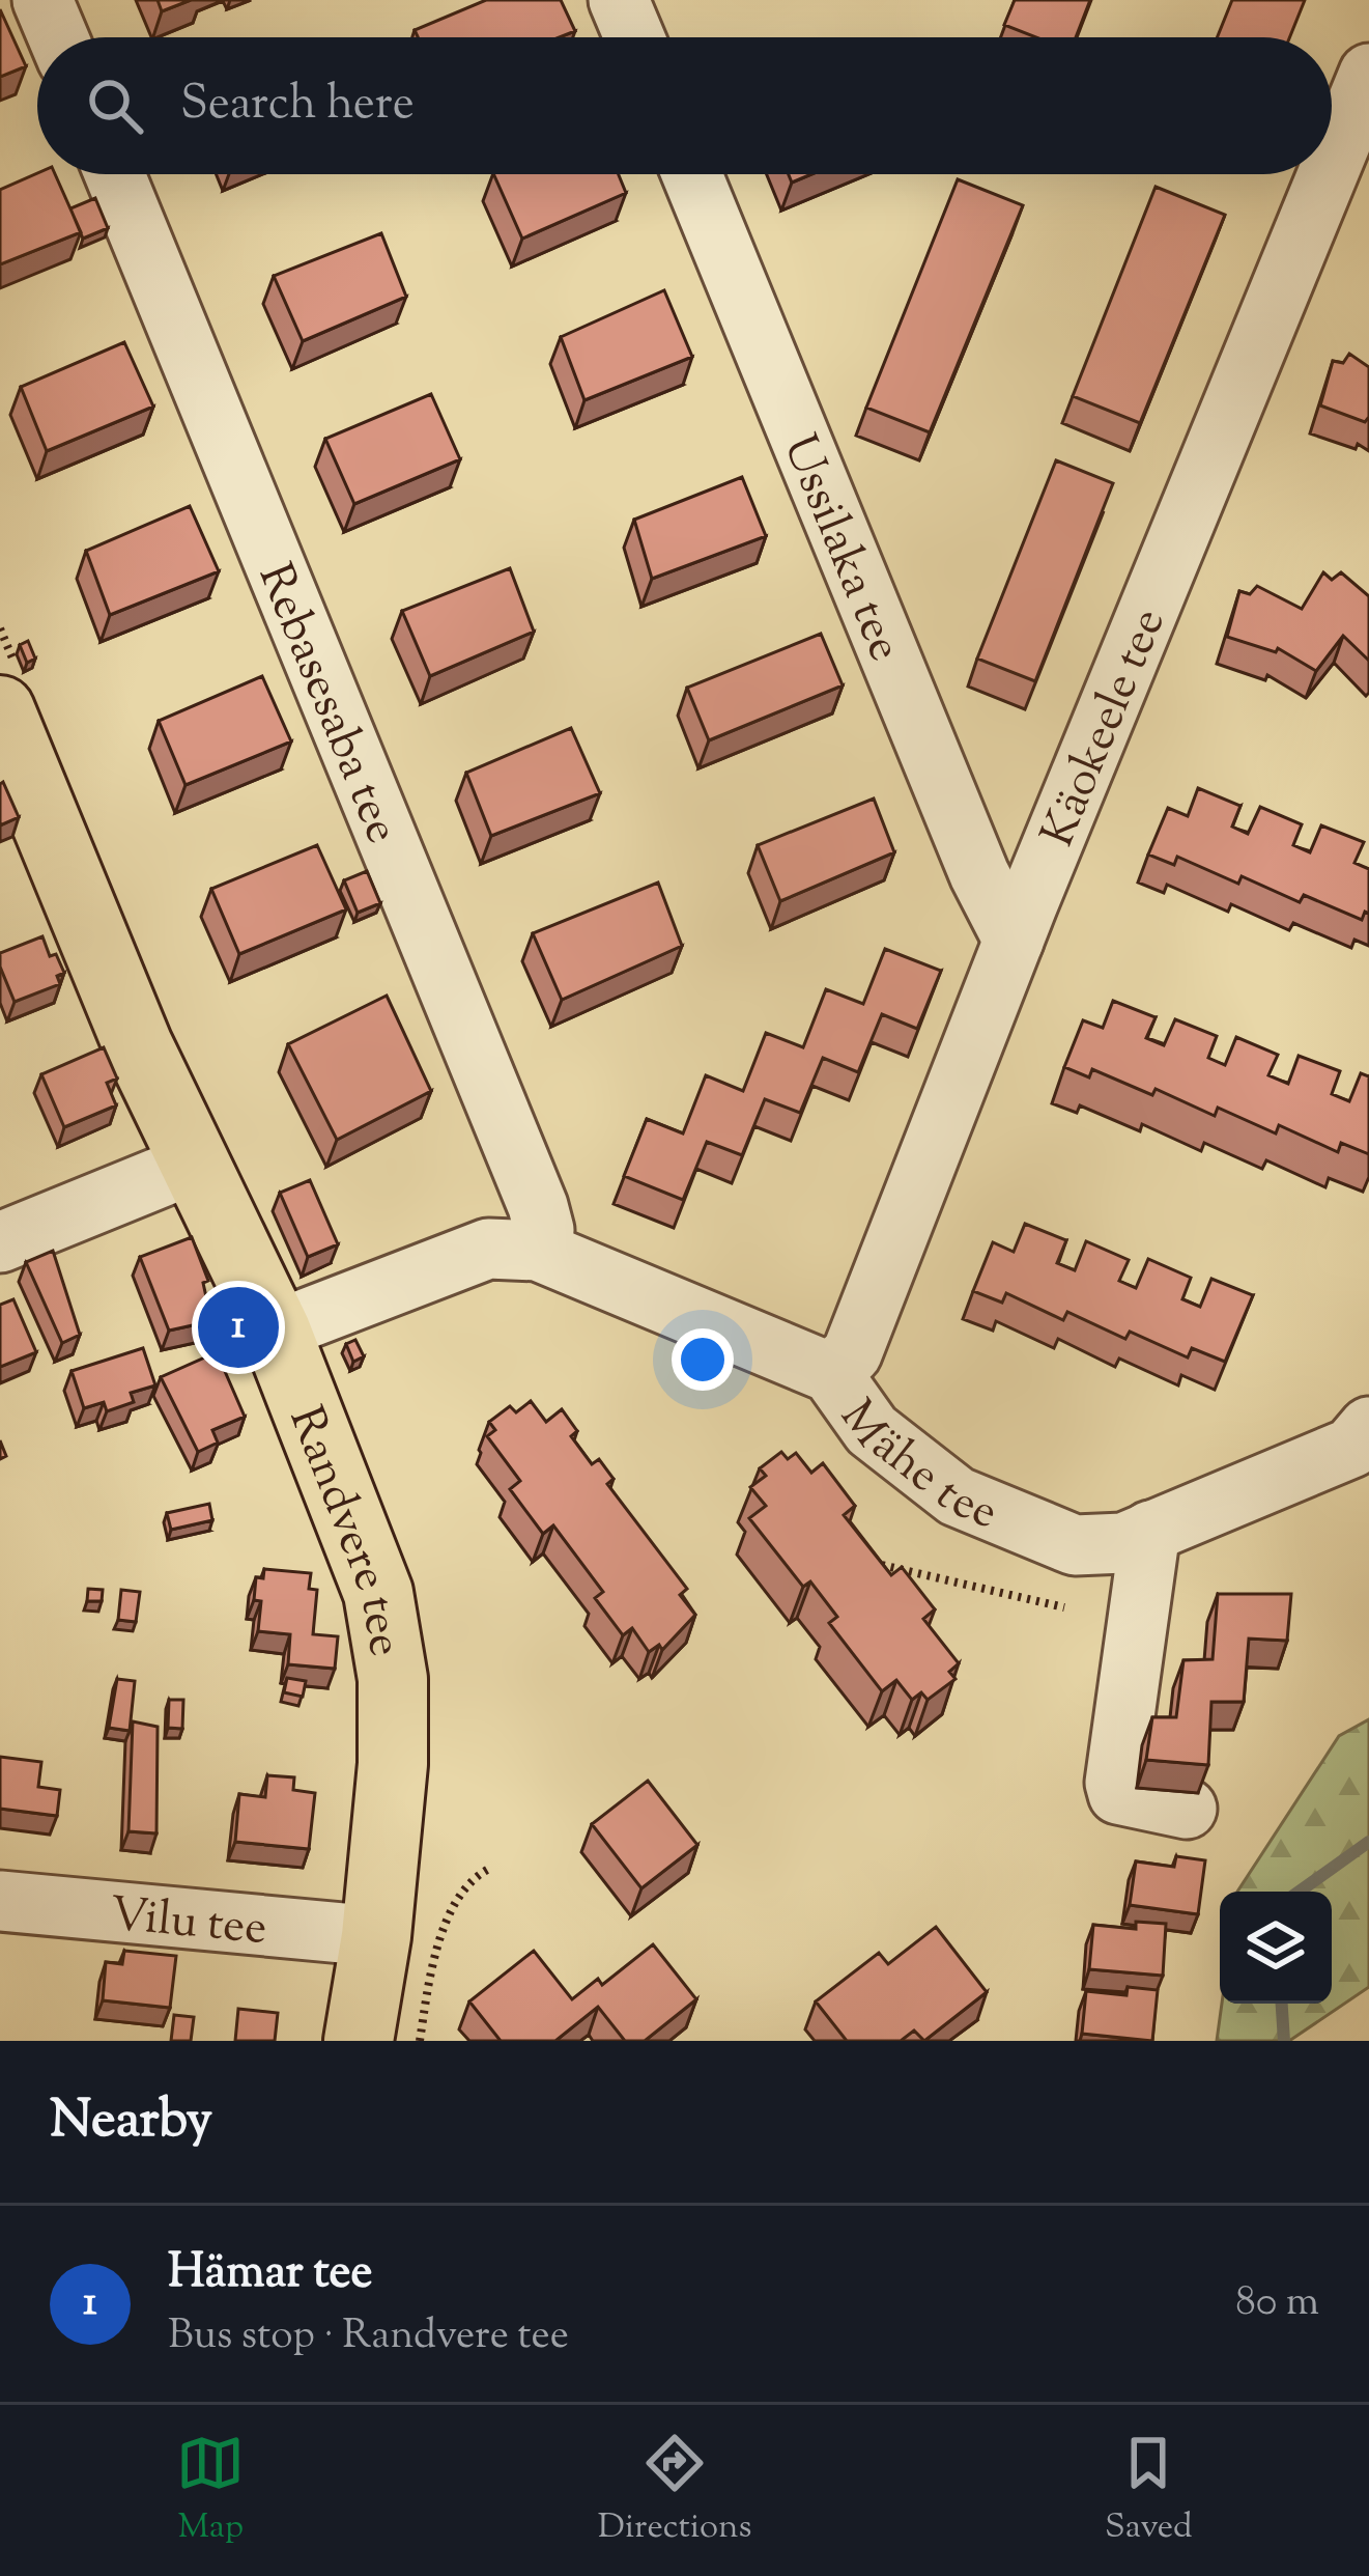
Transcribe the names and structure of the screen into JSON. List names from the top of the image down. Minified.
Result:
{"streets":{"main road":["Randvere tee"],"street":["Ussilaka tee","Rebasesaba tee","Käokeele tee","Mähe tee","Vilu tee"]},"crossings":[["Ussilaka tee","Käokeele tee"],["Rebasesaba tee","Mähe tee"],["Käokeele tee","Mähe tee"],["Mähe tee","Randvere tee"],["Randvere tee","Vilu tee"]],"page":{"search":"Search here","pins":"1","heading":"Nearby","list":[{"mark":"1","name":"Hämar tee","note":"Bus stop · Randvere tee","value":"80 m"}],"nav":["Map","Directions","Saved"]}}
